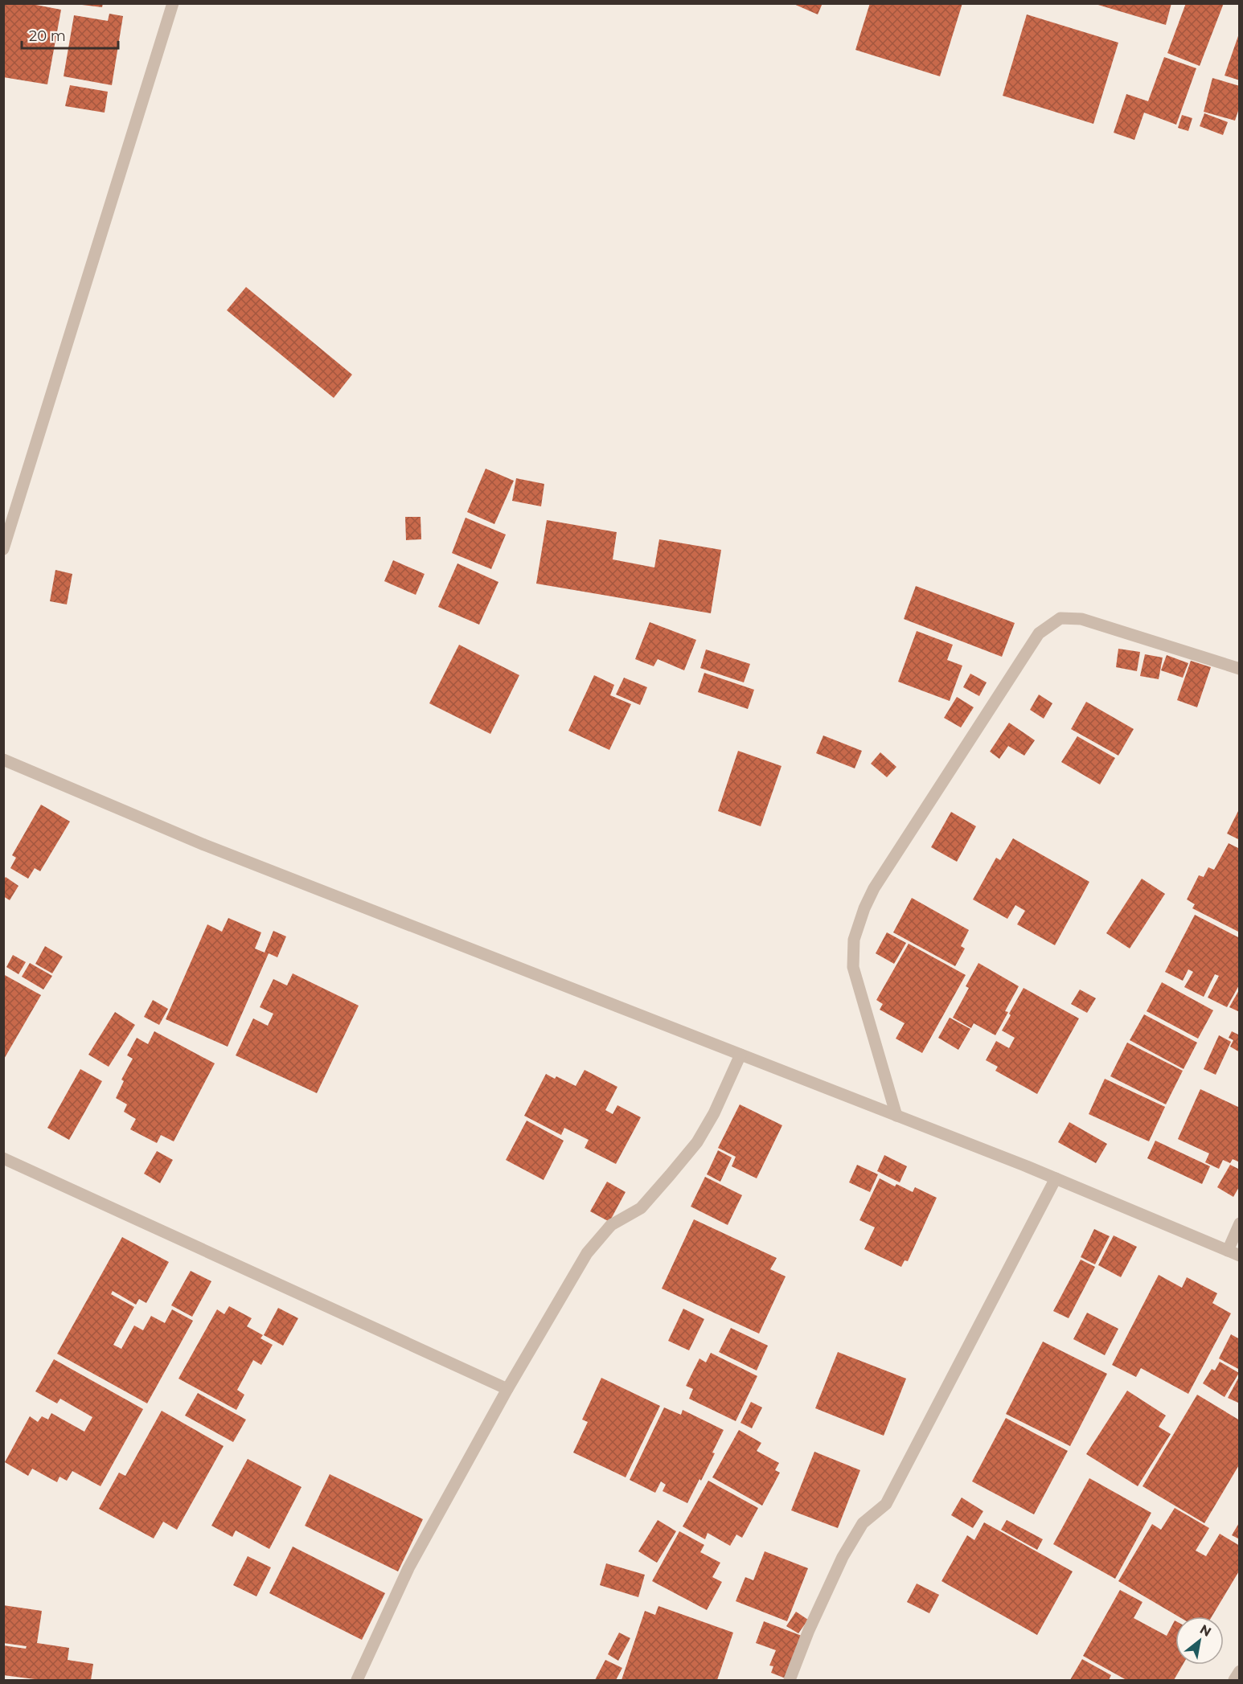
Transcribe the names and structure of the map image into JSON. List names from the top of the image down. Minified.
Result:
{"scale_bar":"20 m","north":"top right"}
